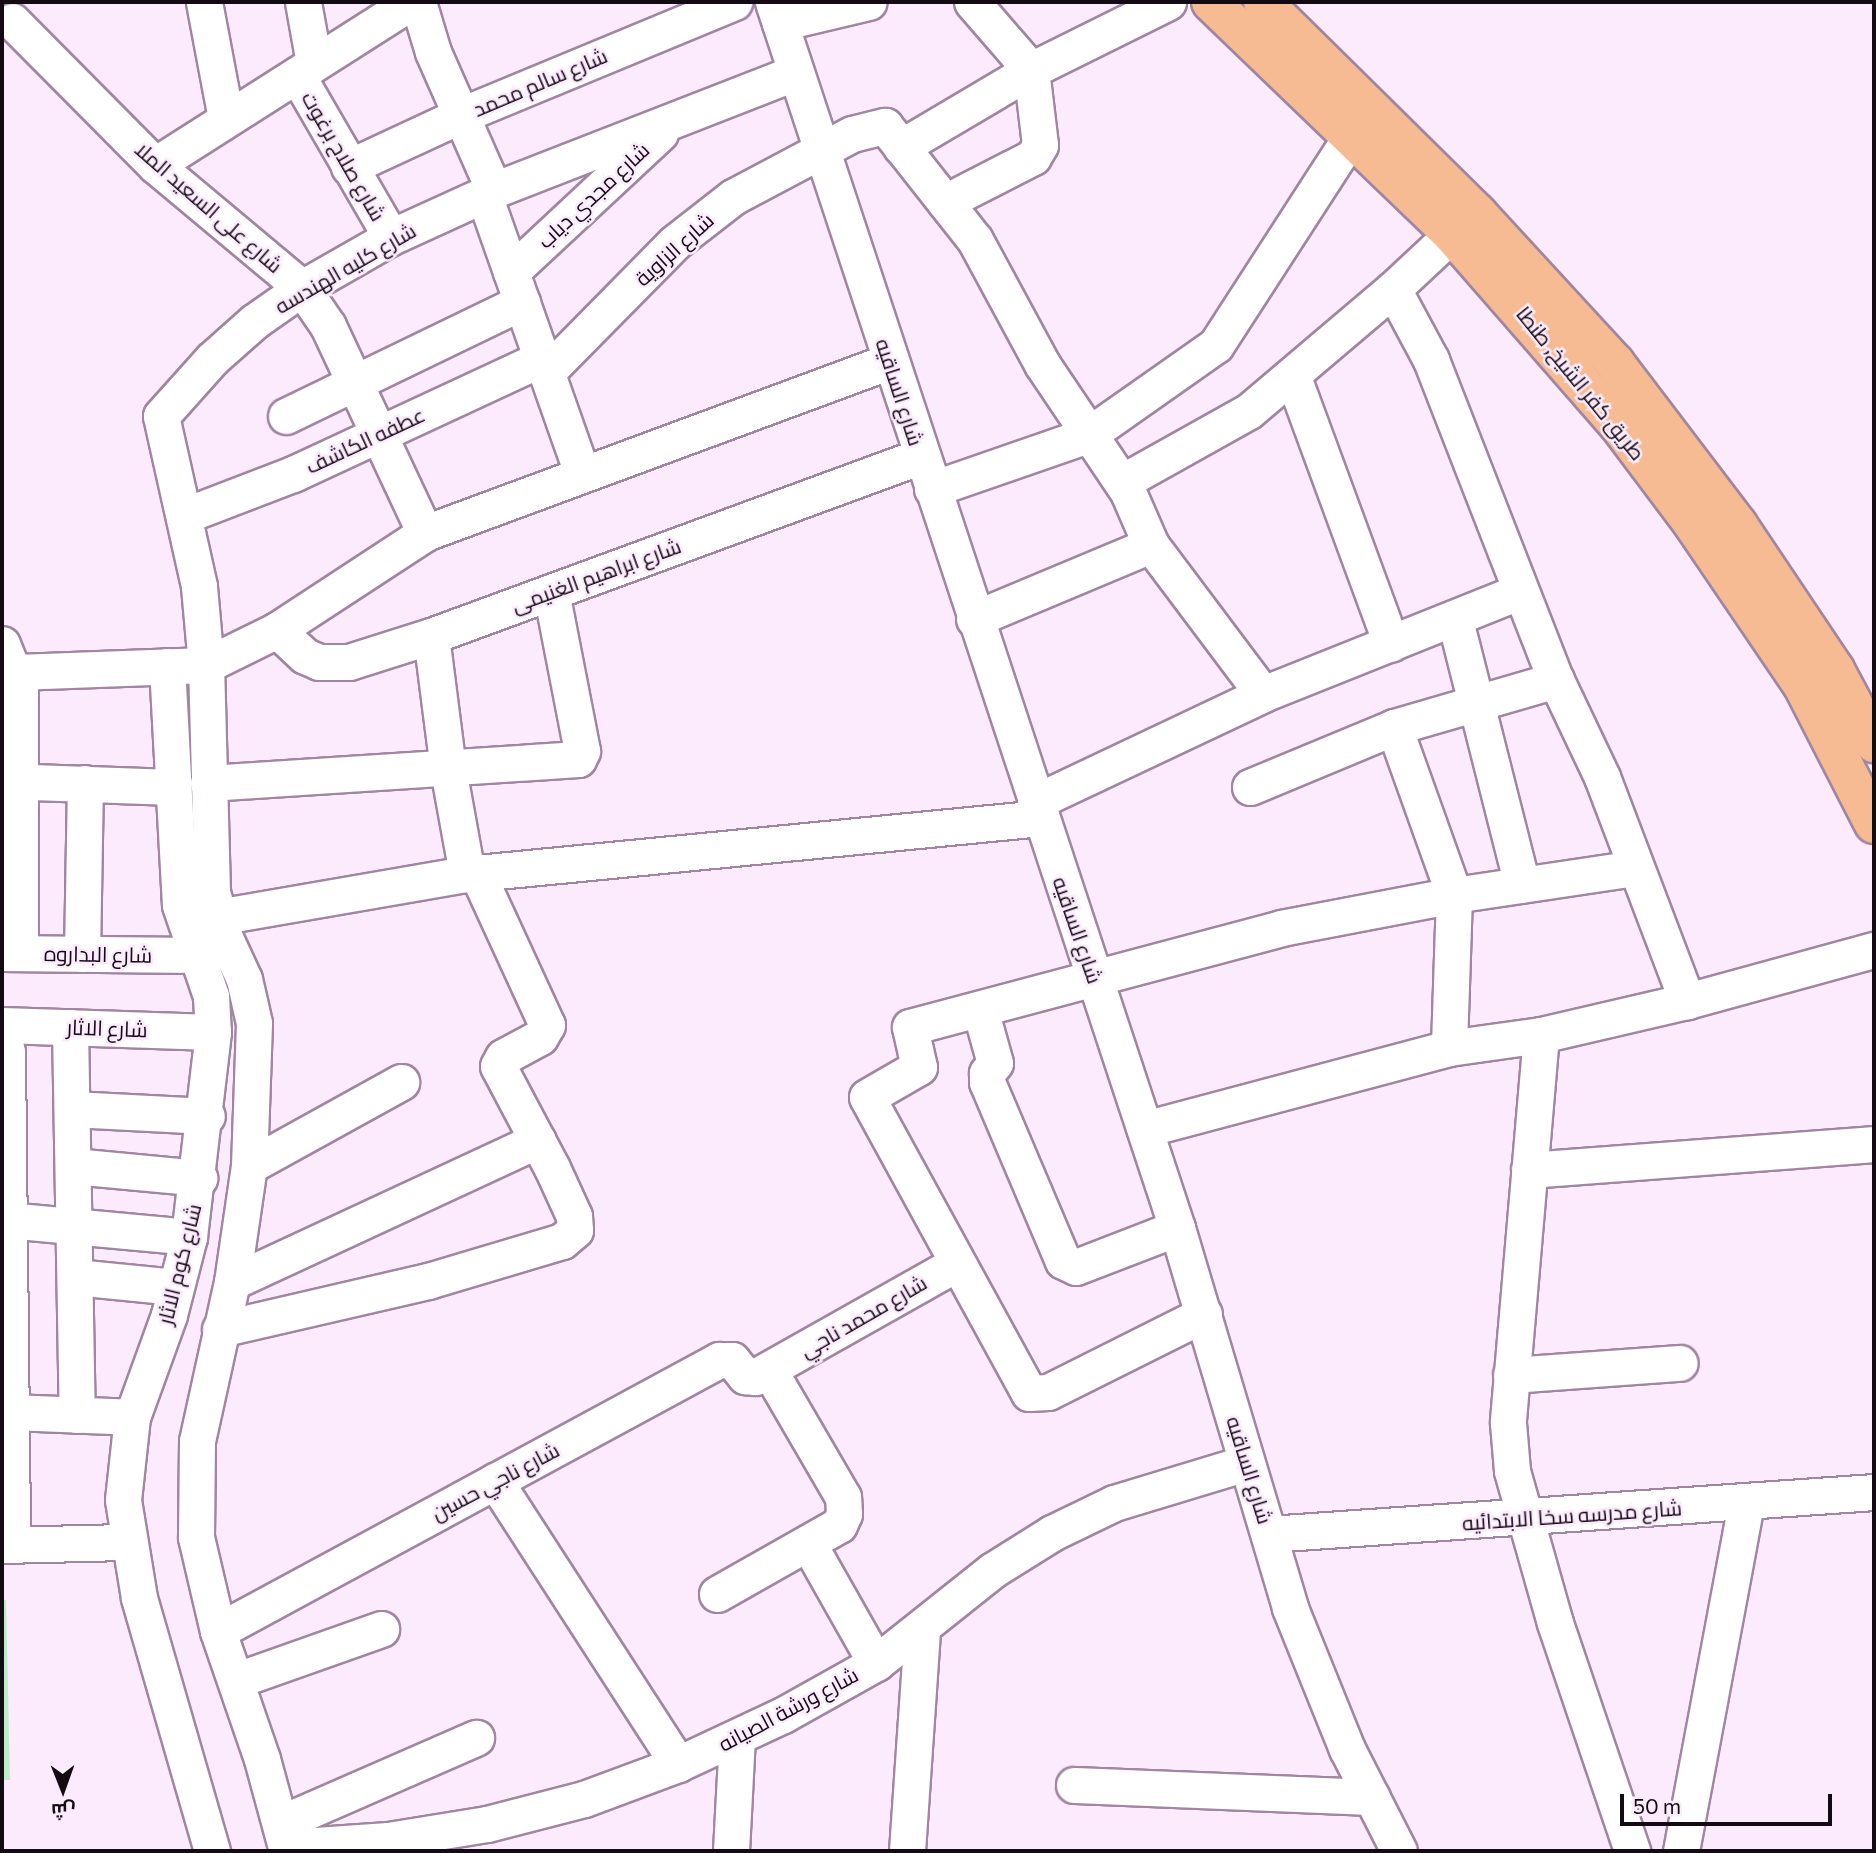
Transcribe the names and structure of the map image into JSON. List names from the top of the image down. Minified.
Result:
{"streets":{"main road":["طريق كفر الشيخ, طنطا"],"street":["شارع سالم محمد","شارع صلاح برغوت","شارع مجدي دياب","شارع على السعيد الملا","شارع الزاوية","شارع كليه الهندسه","شارع الساقيه","عطفه الكاشف","شارع ابراهيم الغنيمى","شارع البداروه","شارع الاثار","شارع كوم الاثار","شارع محمد ناجي","شارع ناجي حسين","شارع مدرسه سخا الابتدائيه","شارع ورشة الصيانه"]},"crossings":[["شارع سالم محمد","شارع صلاح برغوت"],["شارع صلاح برغوت","شارع كليه الهندسه"],["شارع مجدي دياب","شارع على السعيد الملا"],["شارع مجدي دياب","شارع كليه الهندسه"],["شارع على السعيد الملا","شارع كليه الهندسه"],["شارع على السعيد الملا","عطفه الكاشف"],["شارع الزاوية","شارع الساقيه"],["شارع الزاوية","عطفه الكاشف"],["شارع كليه الهندسه","شارع الساقيه"],["شارع كليه الهندسه","عطفه الكاشف"],["شارع الساقيه","شارع ابراهيم الغنيمى"],["شارع الساقيه","شارع مدرسه سخا الابتدائيه"],["شارع الساقيه","شارع ورشة الصيانه"],["شارع البداروه","شارع كوم الاثار"],["شارع الاثار","شارع كوم الاثار"],["شارع محمد ناجي","شارع ناجي حسين"]],"scale_bar":"50 m","north":"bottom"}
